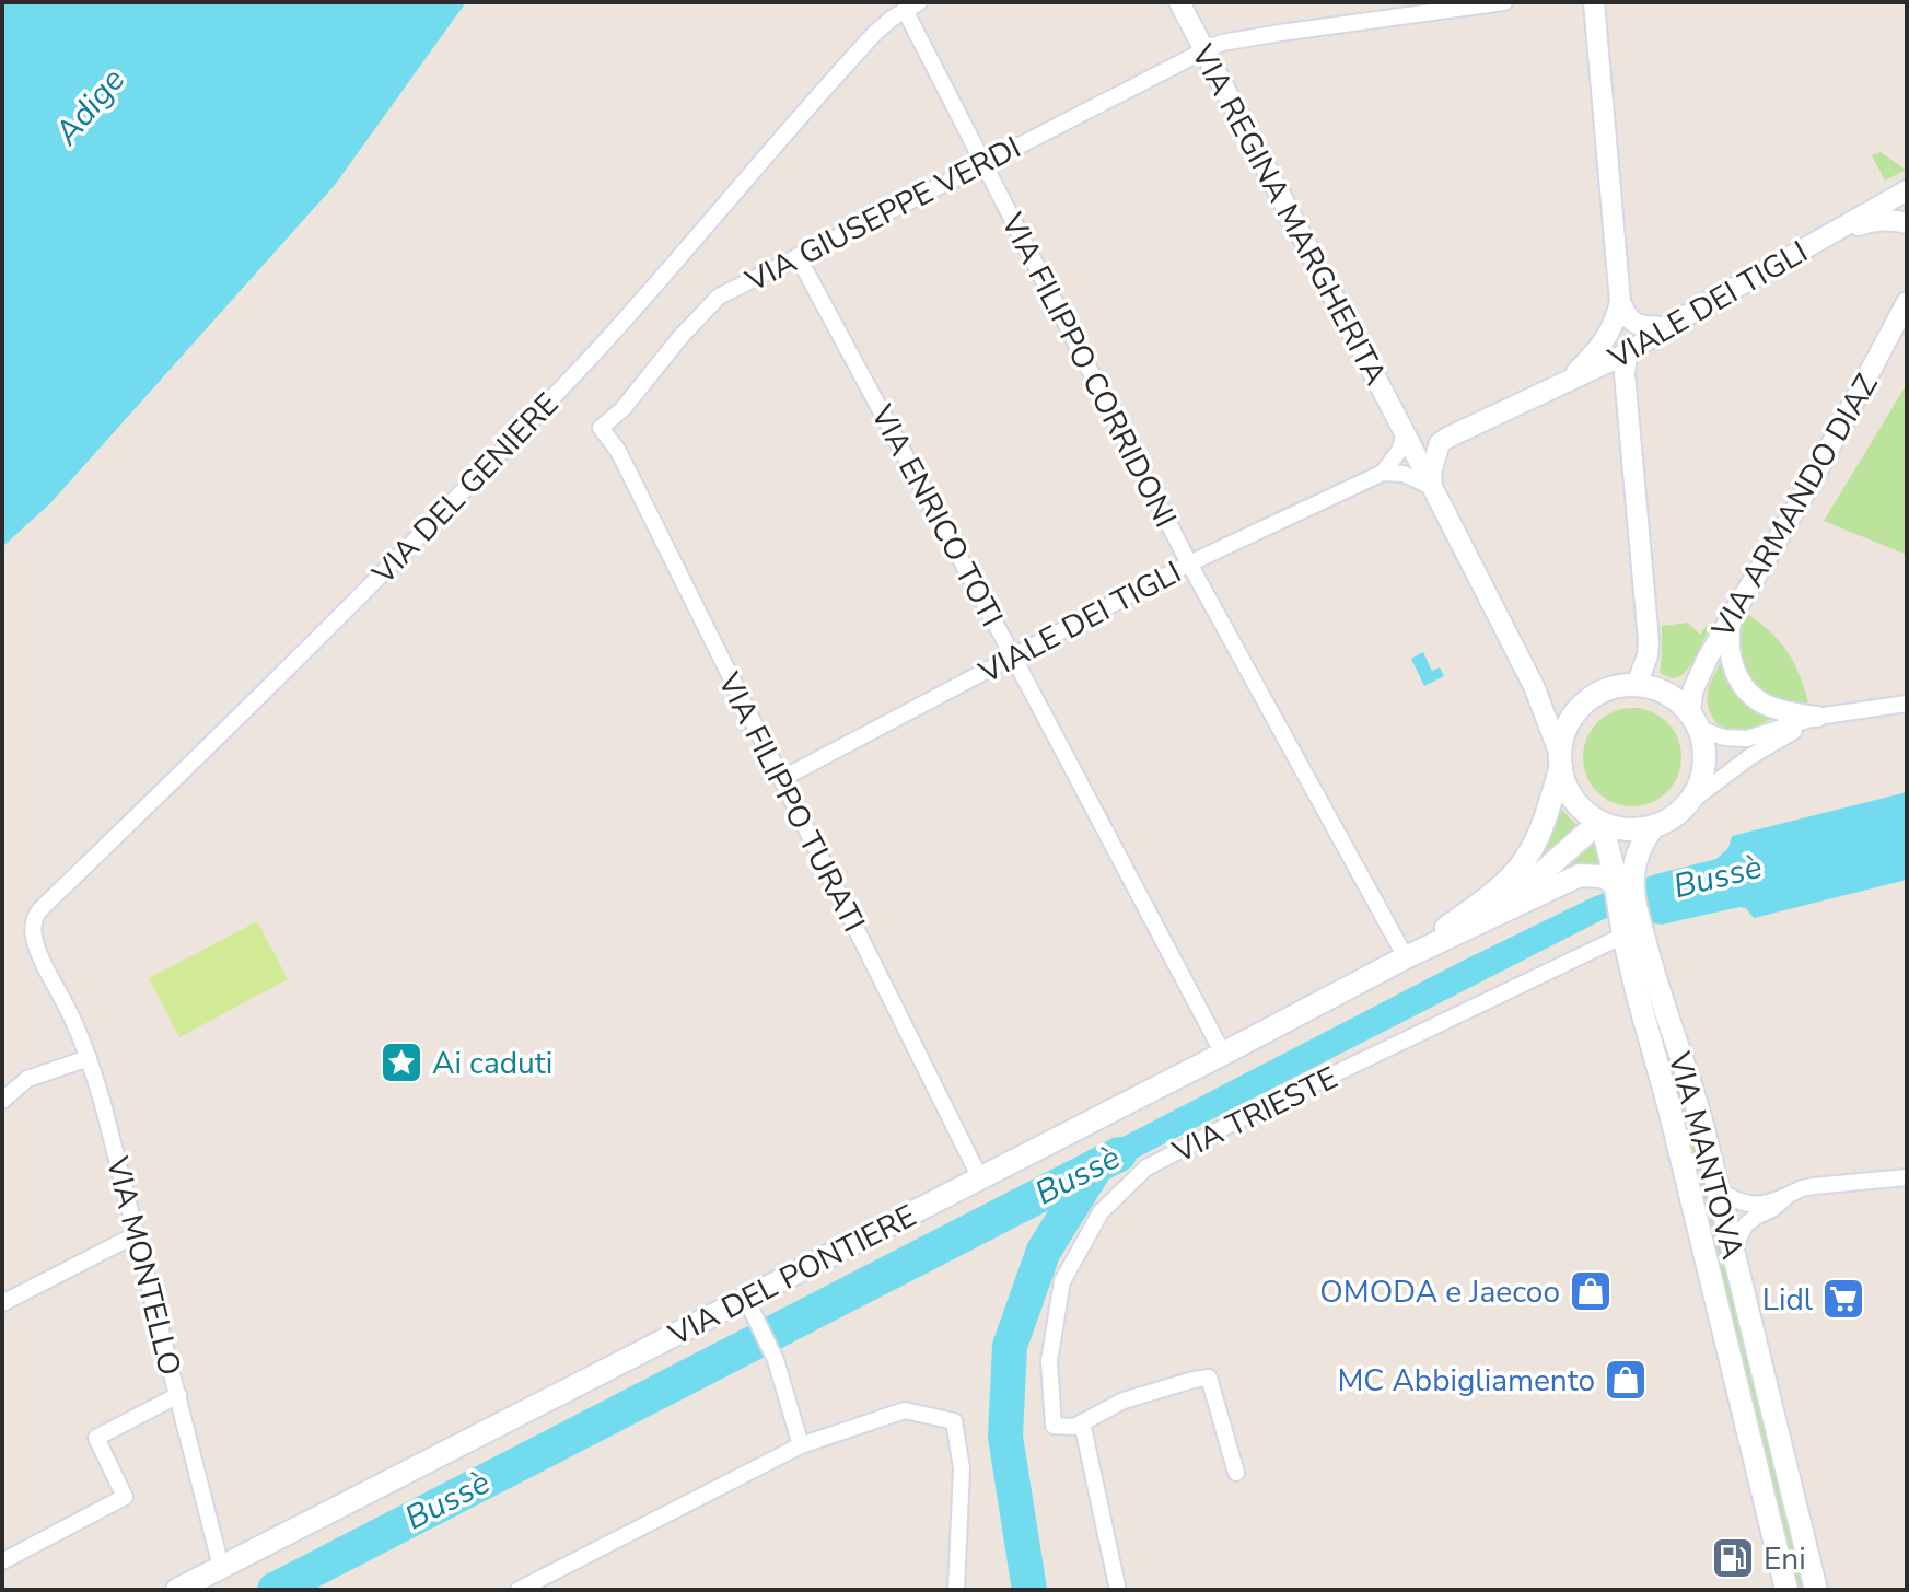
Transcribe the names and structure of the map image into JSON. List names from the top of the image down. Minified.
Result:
{"streets":{"main road":["VIA MANTOVA","VIA DEL PONTIERE"],"street":["VIA GIUSEPPE VERDI","VIA REGINA MARGHERITA","VIALE DEI TIGLI","VIA FILIPPO CORRIDONI","VIA DEL GENIERE","VIA ARMANDO DIAZ","VIA ENRICO TOTI","VIA FILIPPO TURATI","VIA TRIESTE","VIA MONTELLO"]},"crossings":[["VIA GIUSEPPE VERDI","VIA REGINA MARGHERITA"],["VIA GIUSEPPE VERDI","VIA FILIPPO CORRIDONI"],["VIA GIUSEPPE VERDI","VIA ENRICO TOTI"],["VIA GIUSEPPE VERDI","VIA FILIPPO TURATI"],["VIA REGINA MARGHERITA","VIA ARMANDO DIAZ"],["VIA REGINA MARGHERITA","VIA MANTOVA"],["VIA REGINA MARGHERITA","VIA DEL PONTIERE"],["VIALE DEI TIGLI","VIA FILIPPO CORRIDONI"],["VIALE DEI TIGLI","VIA ENRICO TOTI"],["VIALE DEI TIGLI","VIA FILIPPO TURATI"],["VIA FILIPPO CORRIDONI","VIA DEL GENIERE"],["VIA FILIPPO CORRIDONI","VIA DEL PONTIERE"],["VIA DEL GENIERE","VIA MONTELLO"],["VIA ARMANDO DIAZ","VIA MANTOVA"],["VIA ARMANDO DIAZ","VIA DEL PONTIERE"],["VIA ENRICO TOTI","VIA DEL PONTIERE"],["VIA FILIPPO TURATI","VIA DEL PONTIERE"],["VIA TRIESTE","VIA MANTOVA"],["VIA MANTOVA","VIA DEL PONTIERE"],["VIA MONTELLO","VIA DEL PONTIERE"]],"water":["Adige","Bussè"],"places":{"place":["Ai caduti"],"shop":["OMODA e Jaecoo","MC Abbigliamento"],"supermarket":["Lidl"],"fuel station":["Eni"]}}
